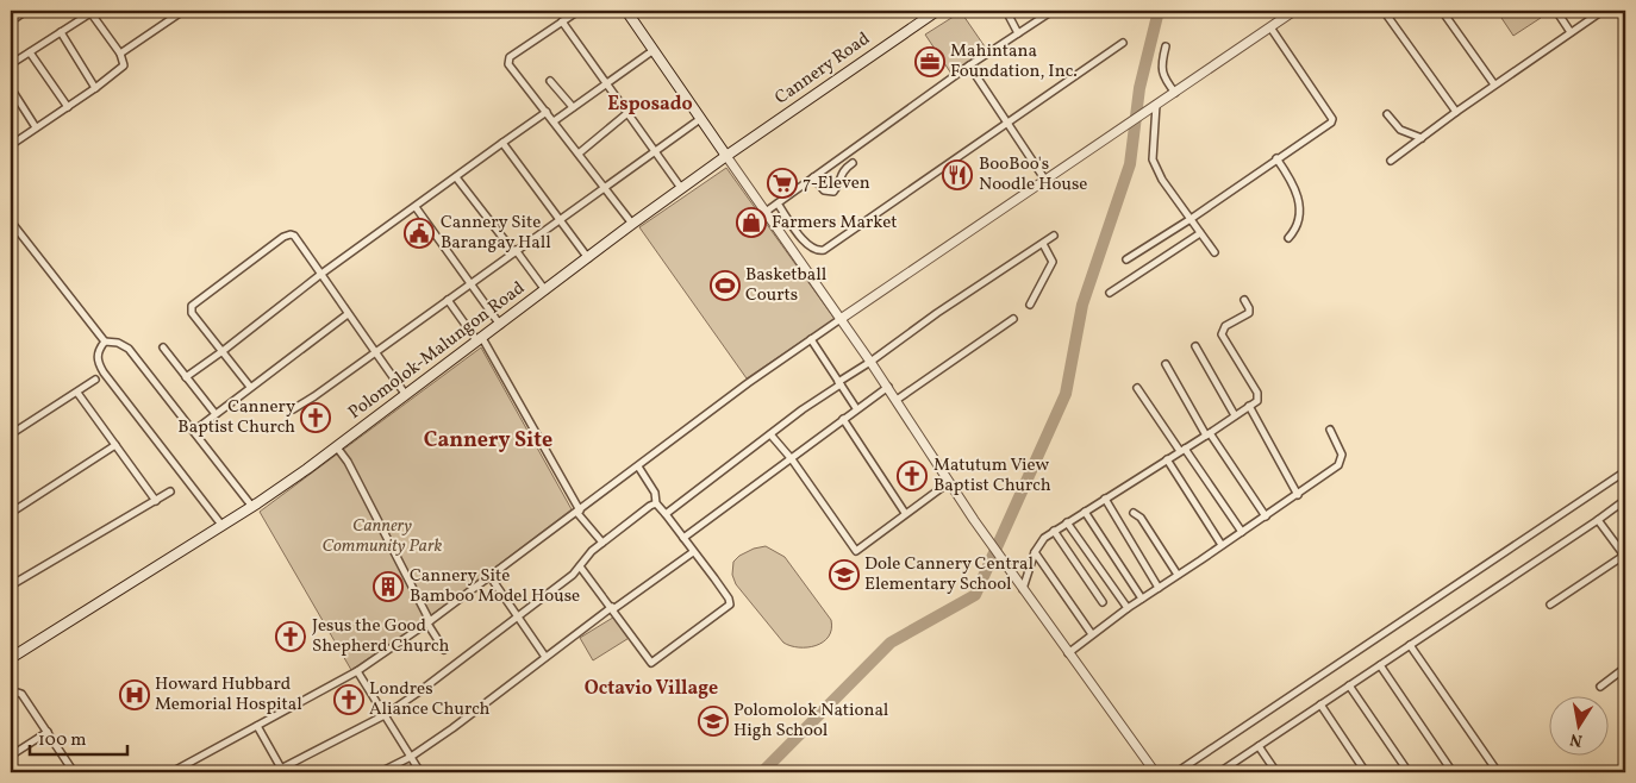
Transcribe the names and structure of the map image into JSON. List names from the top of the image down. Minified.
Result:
{"streets":{"main road":["Cannery Road","Polomolok-Malungon Road"]},"crossings":[["Cannery Road","Polomolok-Malungon Road"]],"districts":["Esposado","Cannery Site","Octavio Village"],"parks":["Cannery Community Park"],"places":{"office":["Mahintana Foundation, Inc."],"restaurant":["BooBoo's Noodle House"],"supermarket":["7-Eleven"],"shop":["Farmers Market"],"public building":["Cannery Site Barangay Hall"],"sports":["Basketball Courts"],"church":["Cannery Baptist Church","Matutum View Baptist Church","Jesus the Good Shepherd Church","Londres Aliance Church"],"school or university":["Dole Cannery Central Elementary School","Polomolok National High School"],"building":["Cannery Site Bamboo Model House"],"hospital":["Howard Hubbard Memorial Hospital"]},"scale_bar":"100 m","north":"bottom"}
